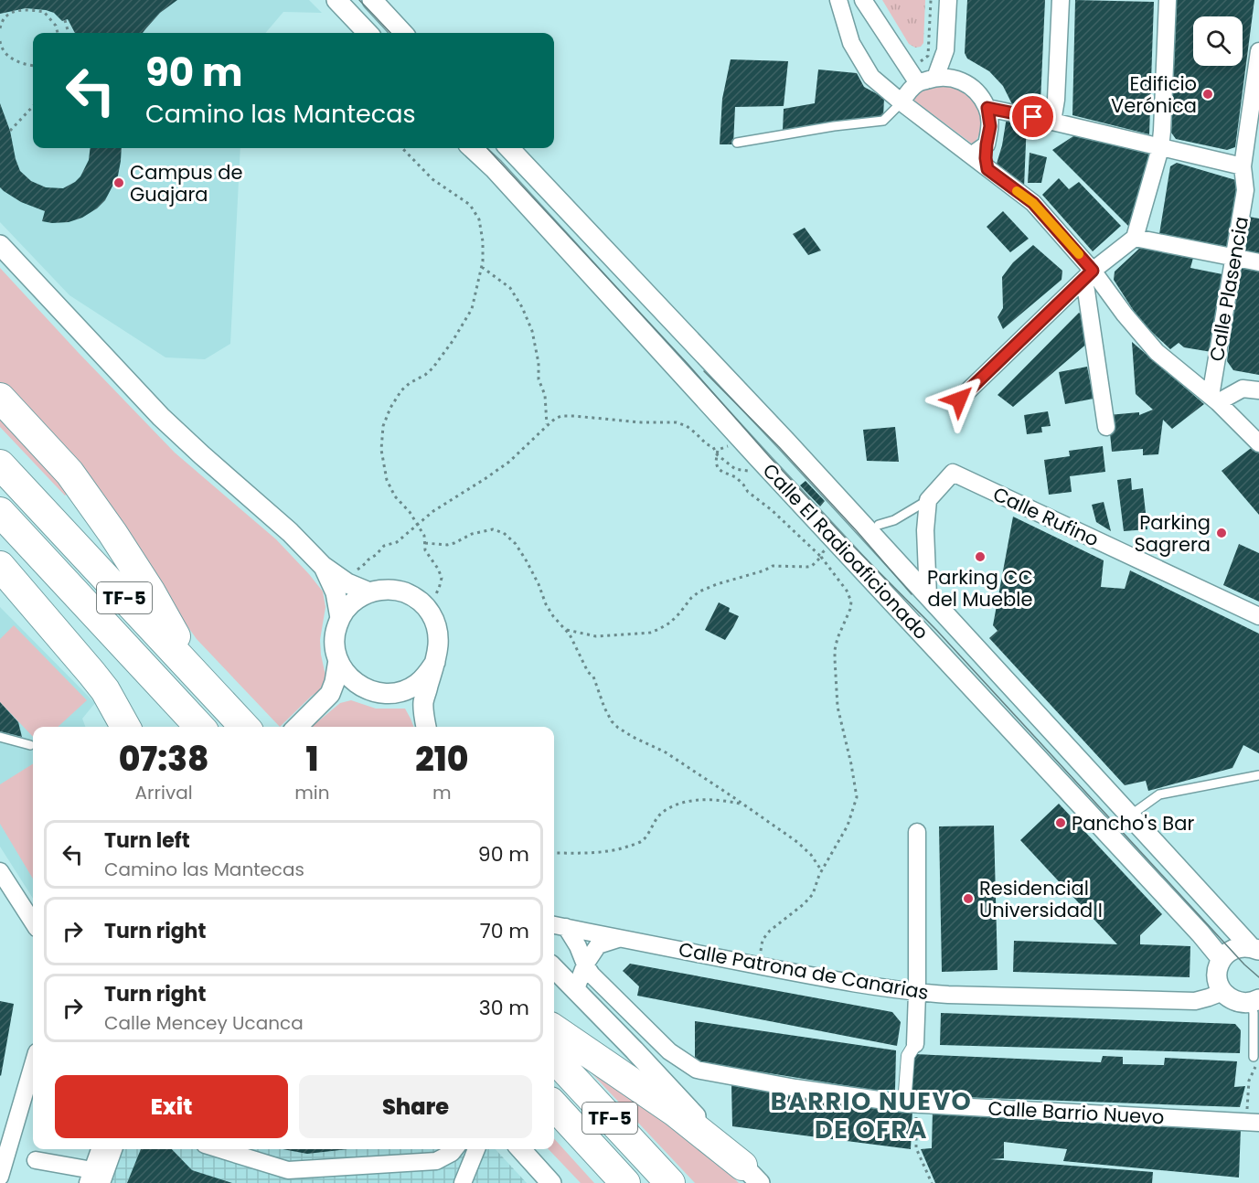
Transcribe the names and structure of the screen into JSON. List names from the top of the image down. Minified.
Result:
{"streets":{"highway":["TF-5"],"street":["Calle Plasencia","Calle Rufino","Calle El Radioaficionado","Calle Patrona de Canarias","Calle Barrio Nuevo"]},"crossings":[["Calle Patrona de Canarias","Calle Barrio Nuevo"]],"districts":["BARRIO NUEVO DE OFRA"],"places":["Edificio Verónica","Campus de Guajara","Parking Sagrera","Parking CC del Mueble","Pancho's Bar","Residencial Universidad I"],"page":{"turn":["90 m","Camino las Mantecas"],"eta":["07:38","Arrival","1","min","210","m"],"list":[{"name":"Turn left","note":"Camino las Mantecas","value":"90 m"},{"name":"Turn right","value":"70 m"},{"name":"Turn right","note":"Calle Mencey Ucanca","value":"30 m"}],"buttons":["Exit","Share"]}}
